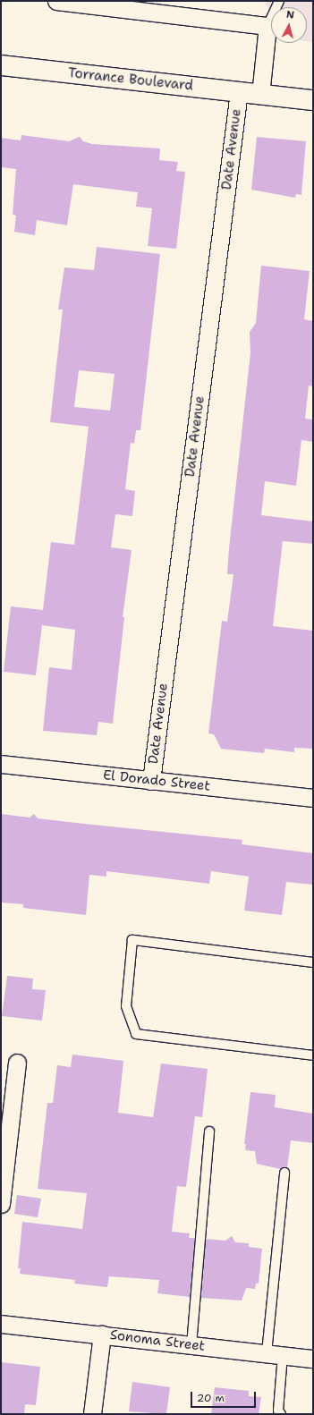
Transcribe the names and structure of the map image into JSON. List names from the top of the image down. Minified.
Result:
{"streets":{"main road":["Torrance Boulevard"],"street":["Date Avenue","El Dorado Street","Sonoma Street"]},"crossings":[["Torrance Boulevard","Date Avenue"],["Date Avenue","El Dorado Street"]],"scale_bar":"20 m","north":"top"}
